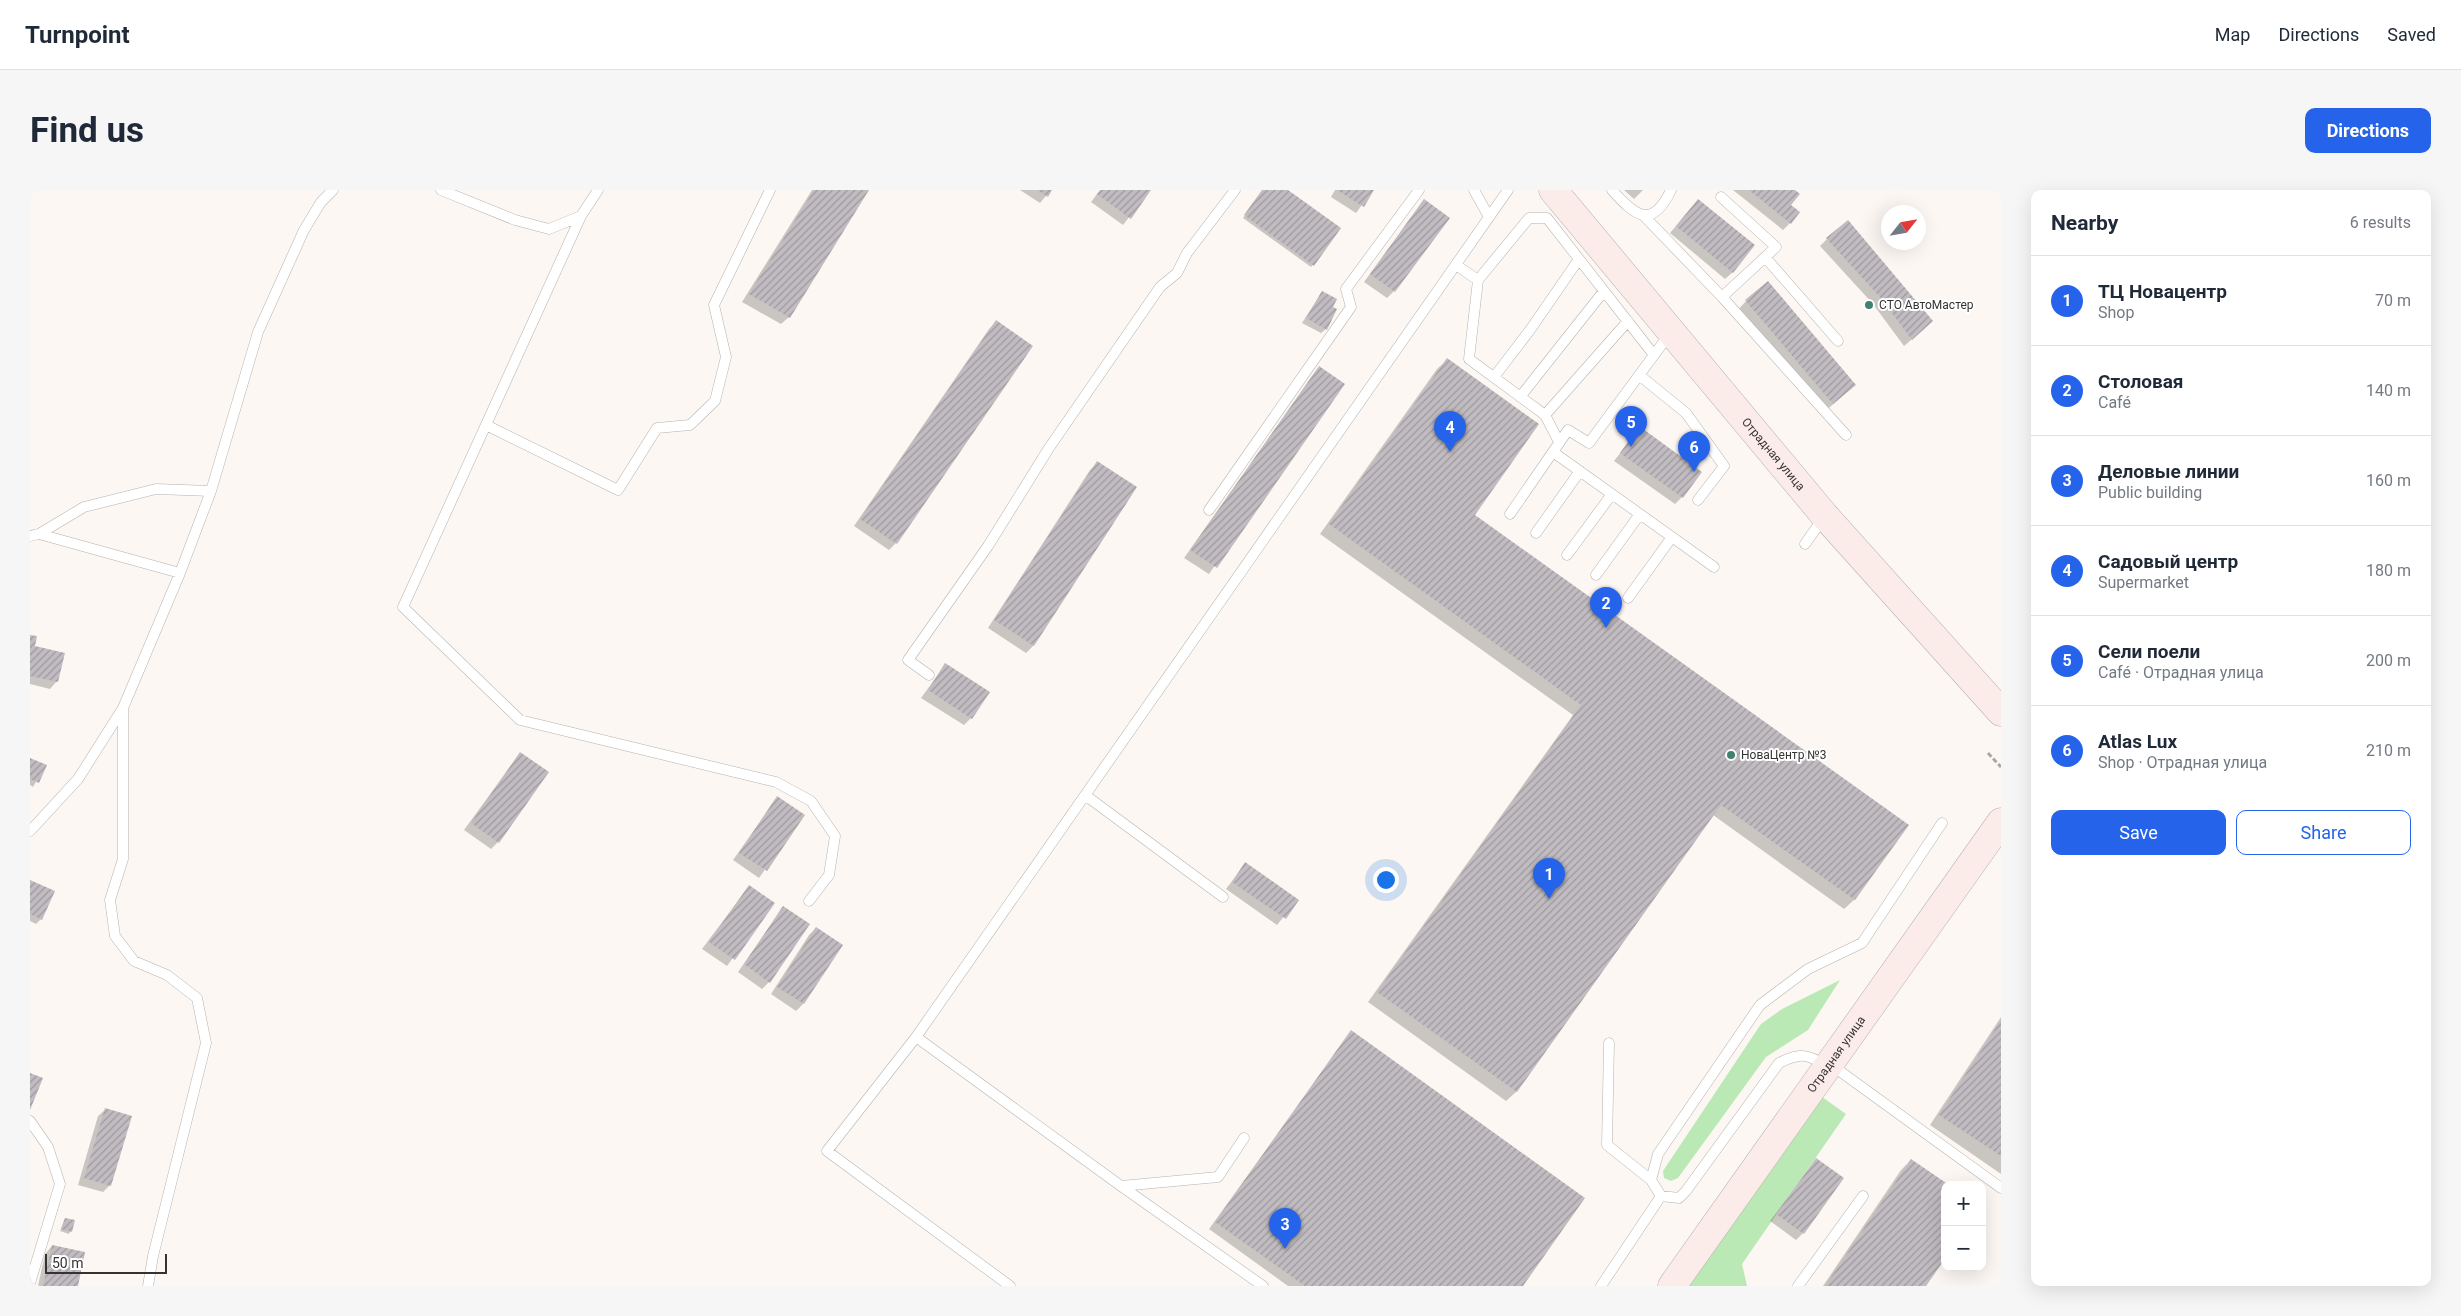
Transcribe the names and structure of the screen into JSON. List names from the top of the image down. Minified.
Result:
{"streets":{"main road":["Отрадная улица"]},"places":["СТО АвтоМастер","НоваЦентр №3"],"scale_bar":"50 m","north":"top right","page":{"header":"Turnpoint","nav":["Map","Directions","Saved"],"buttons":["Directions",["Save","Share"]],"title":"Find us","heading":["Nearby","6 results"],"list":[{"mark":"1","name":"ТЦ Новацентр","note":"Shop","value":"70 m"},{"mark":"2","name":"Столовая","note":"Café","value":"140 m"},{"mark":"3","name":"Деловые линии","note":"Public building","value":"160 m"},{"mark":"4","name":"Садовый центр","note":"Supermarket","value":"180 m"},{"mark":"5","name":"Сели поели","note":"Café · Отрадная улица","value":"200 m"},{"mark":"6","name":"Atlas Lux","note":"Shop · Отрадная улица","value":"210 m"}],"pins":["5","4","6","2","1","3"],"map_buttons":["+","−"],"scale":"50 m"}}
